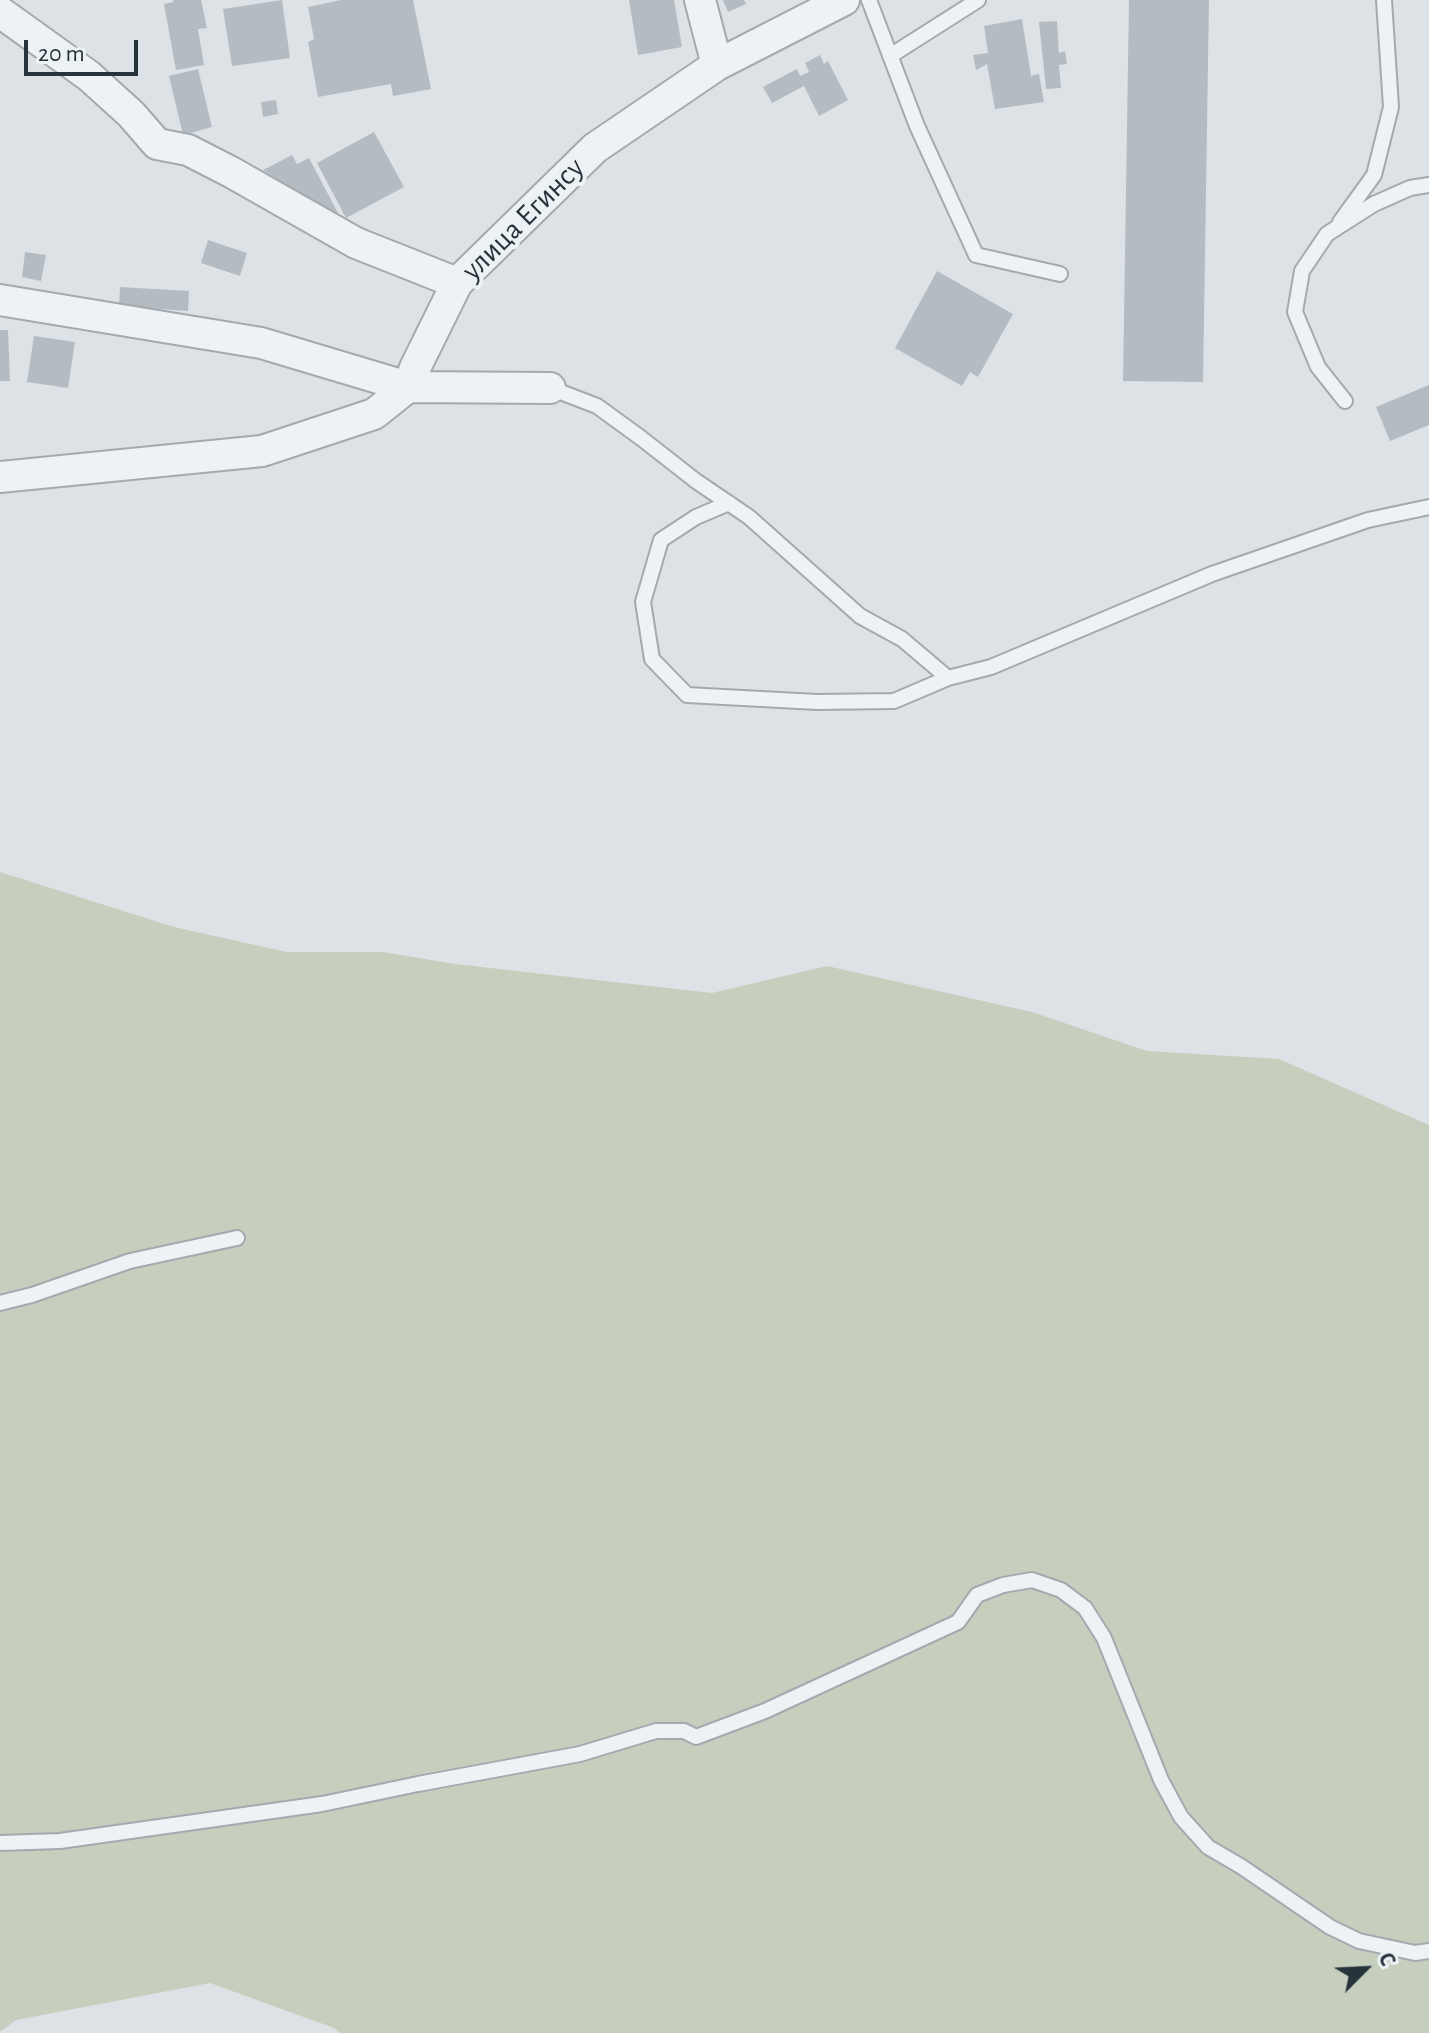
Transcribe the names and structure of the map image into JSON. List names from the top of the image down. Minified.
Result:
{"streets":{"street":["улица Егинсу"]},"scale_bar":"20 m","north":"top right"}
